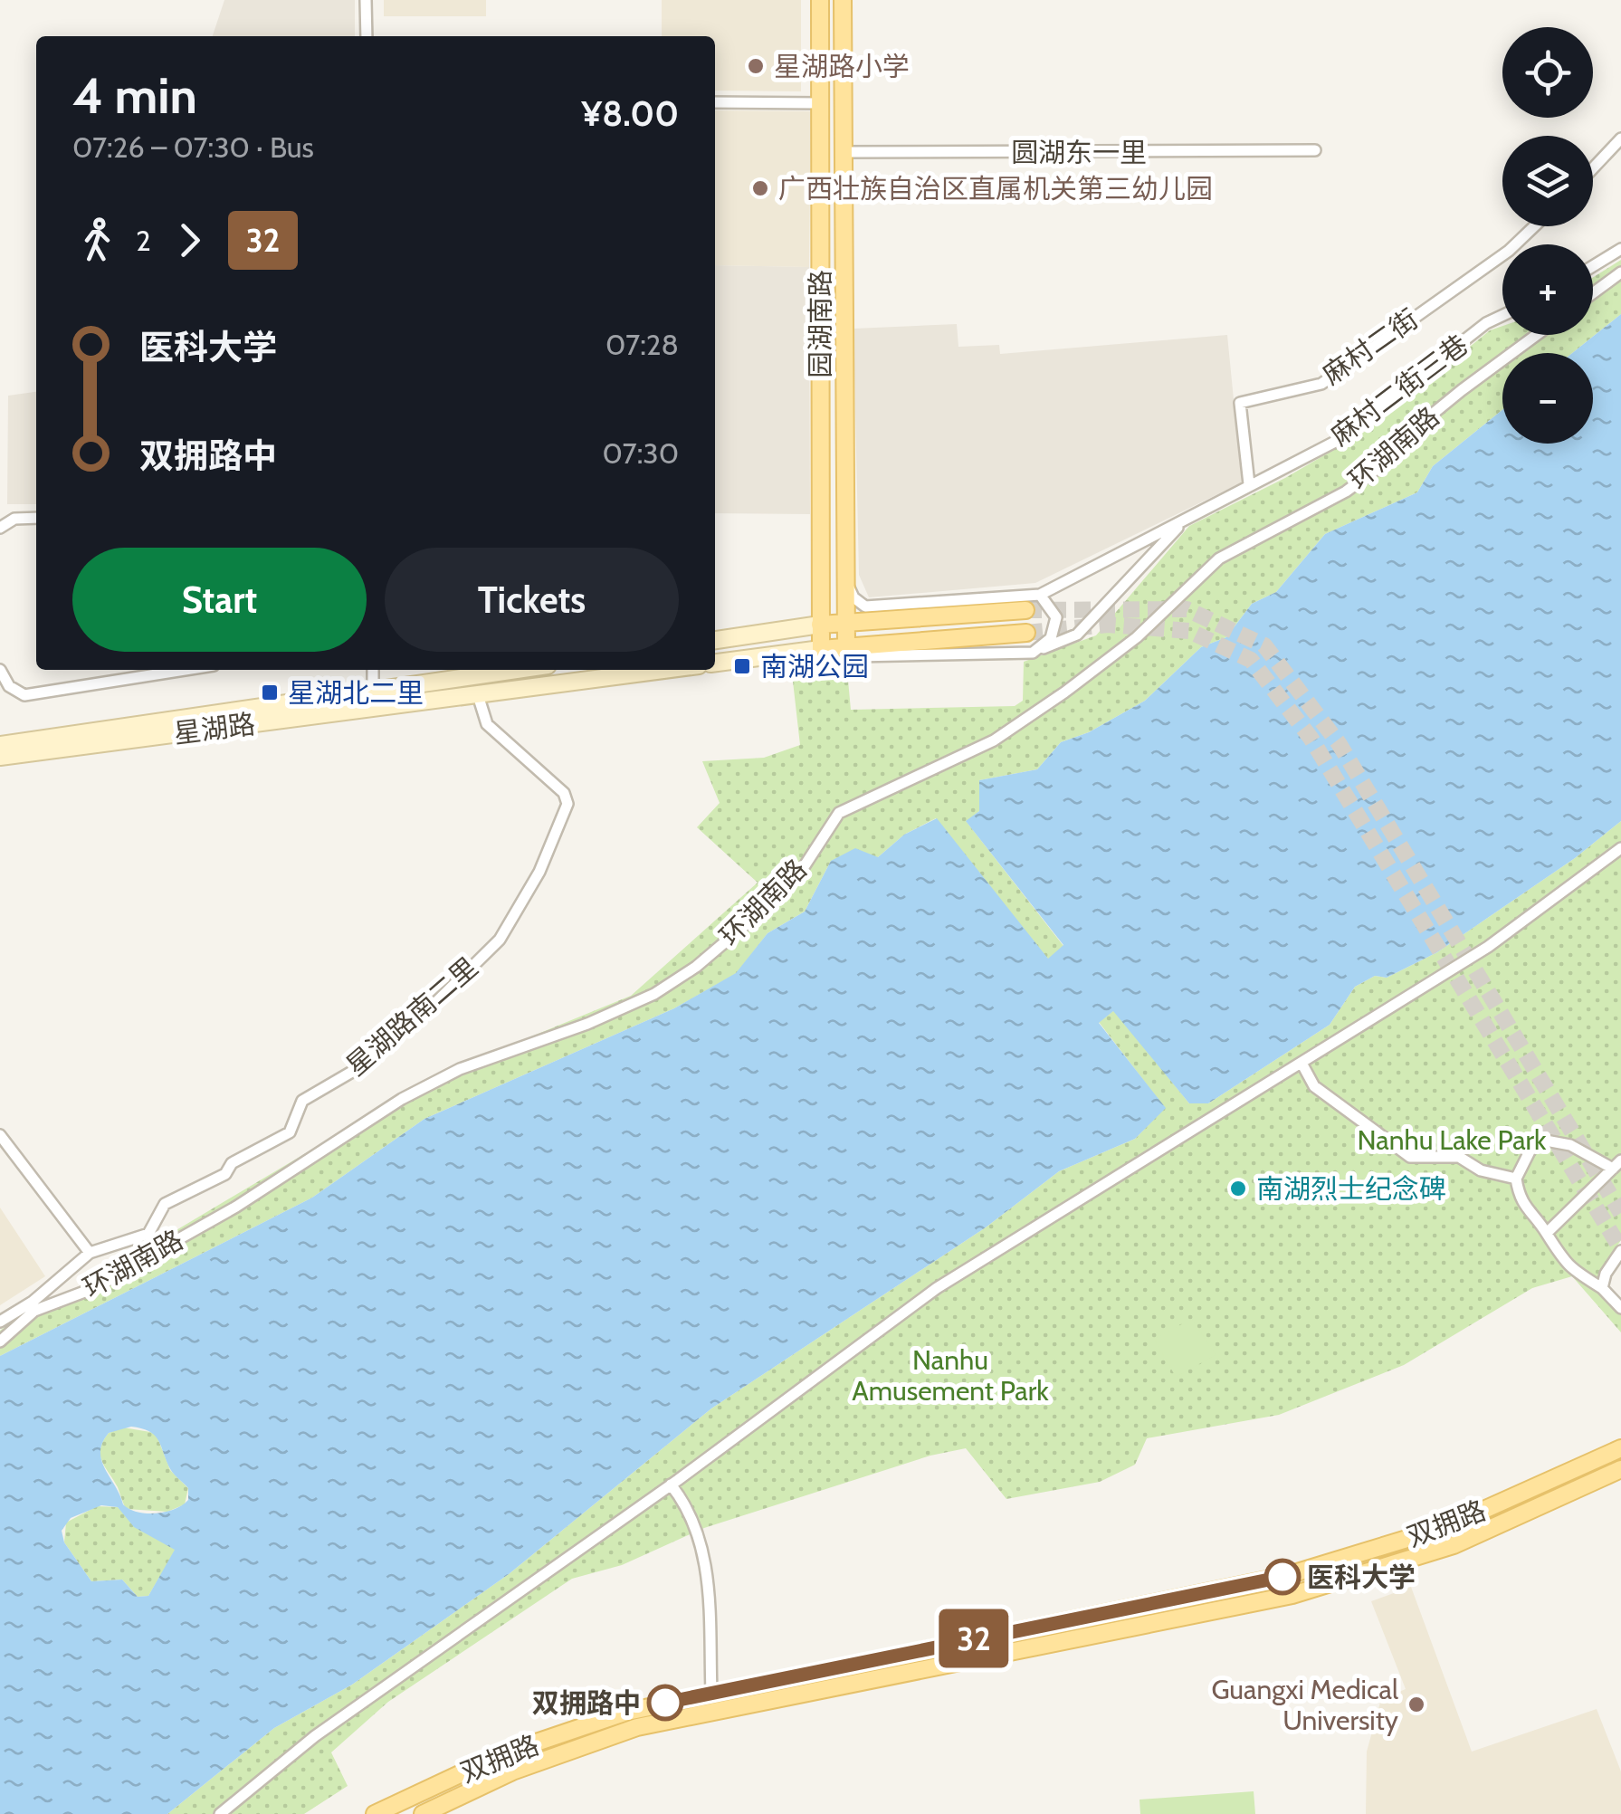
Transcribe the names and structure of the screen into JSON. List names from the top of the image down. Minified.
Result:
{"streets":{"main road":["园湖南路","星湖路","双拥路"],"street":["圆湖东一里","麻村二街","麻村二街三巷","环湖南路","星湖路南二里"]},"crossings":[["圆湖东一里","园湖南路"],["麻村二街","麻村二街三巷"],["星湖路","星湖路南二里"]],"parks":["Nanhu Lake Park","Nanhu Amusement Park"],"places":{"other":["星湖路小学","广西壮族自治区直属机关第三幼儿园","南湖烈士纪念碑","医科大学","双拥路中","Guangxi Medical University"],"transit":["南湖公园","星湖北二里"]},"lines":["bus line 32"],"page":{"on_map":"32","map_buttons":["+","−"],"heading":["4 min","07:26 – 07:30 · Bus","¥8.00"],"legs":["2","32"],"list":[{"name":"医科大学","value":"07:28"},{"name":"双拥路中","value":"07:30"}],"buttons":["Start","Tickets"]}}
